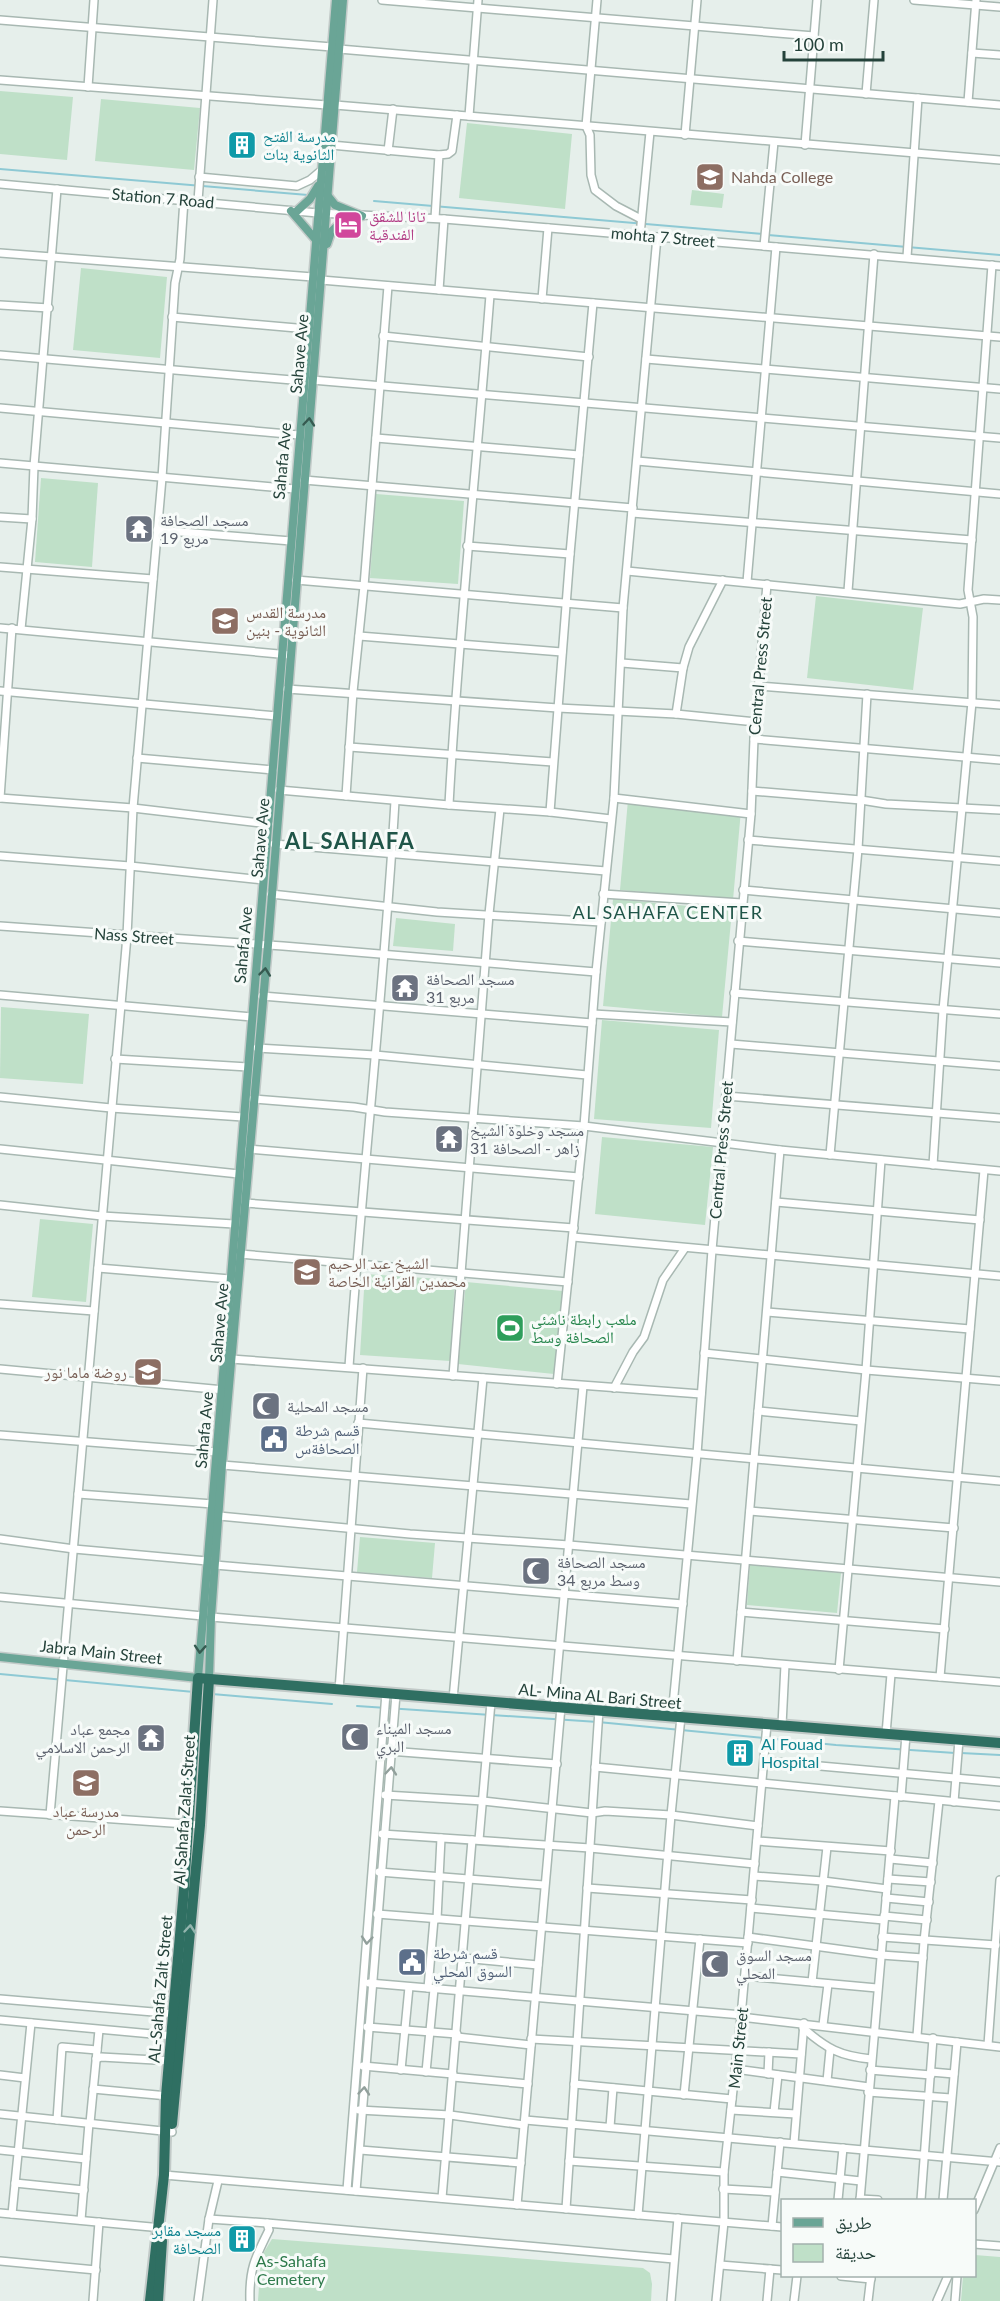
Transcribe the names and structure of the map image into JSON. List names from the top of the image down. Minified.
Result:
{"streets":{"highway":["AL- Mina AL Bari Street","Al Sahafa Zalat Street","AL-Sahafa Zalt Street"],"main road":["Sahave Ave","Sahafa Ave","Jabra Main Street"],"street":["Station 7 Road","mohta 7 Street","Central Press Street","Nass Street","Main Street"]},"crossings":[["Station 7 Road","mohta 7 Street"],["Station 7 Road","Sahave Ave"],["Station 7 Road","Sahafa Ave"],["mohta 7 Street","Sahave Ave"],["mohta 7 Street","Sahafa Ave"],["Sahave Ave","Sahafa Ave"],["Sahave Ave","Nass Street"],["Sahave Ave","Jabra Main Street"],["Sahave Ave","AL- Mina AL Bari Street"],["Sahave Ave","Al Sahafa Zalat Street"],["Sahave Ave","AL-Sahafa Zalt Street"],["Sahafa Ave","Nass Street"],["Central Press Street","AL- Mina AL Bari Street"],["Jabra Main Street","AL- Mina AL Bari Street"],["Jabra Main Street","Al Sahafa Zalat Street"],["Jabra Main Street","AL-Sahafa Zalt Street"],["AL- Mina AL Bari Street","Al Sahafa Zalat Street"],["AL- Mina AL Bari Street","AL-Sahafa Zalt Street"],["AL- Mina AL Bari Street","Main Street"],["Al Sahafa Zalat Street","AL-Sahafa Zalt Street"]],"districts":["AL SAHAFA","AL SAHAFA CENTER"],"parks":["As-Sahafa Cemetery"],"places":{"building":["مدرسة الفتح الثانوية بنات","Al Fouad Hospital","مسجد مقابر الصحافة"],"school or university":["Nahda College","مدرسة القدس الثانوية - بنين","الشيخ عبد الرحيم محمدين القرانية الخاصة","روضة ماما نور","مدرسة عباد الرحمن"],"hotel":["تانا للشقق الفندقية"],"temple":["مسجد الصحافة مربع 19","مسجد الصحافة مربع 31","مسجد وخلوة الشيخ زاهر - الصحافة 31","مجمع عباد الرحمن الاسلامي"],"sports":["ملعب رابطة ناشئي الصحافة وسط"],"mosque":["مسجد المحلية","مسجد الصحافة وسط مربع 34","مسجد الميناء البري","مسجد السوق المحلي"],"public building":["قسم شرطة الصحافةس","قسم شرطة السوق المحلي"]},"legend":["طريق","حديقة"],"scale_bar":"100 m"}
